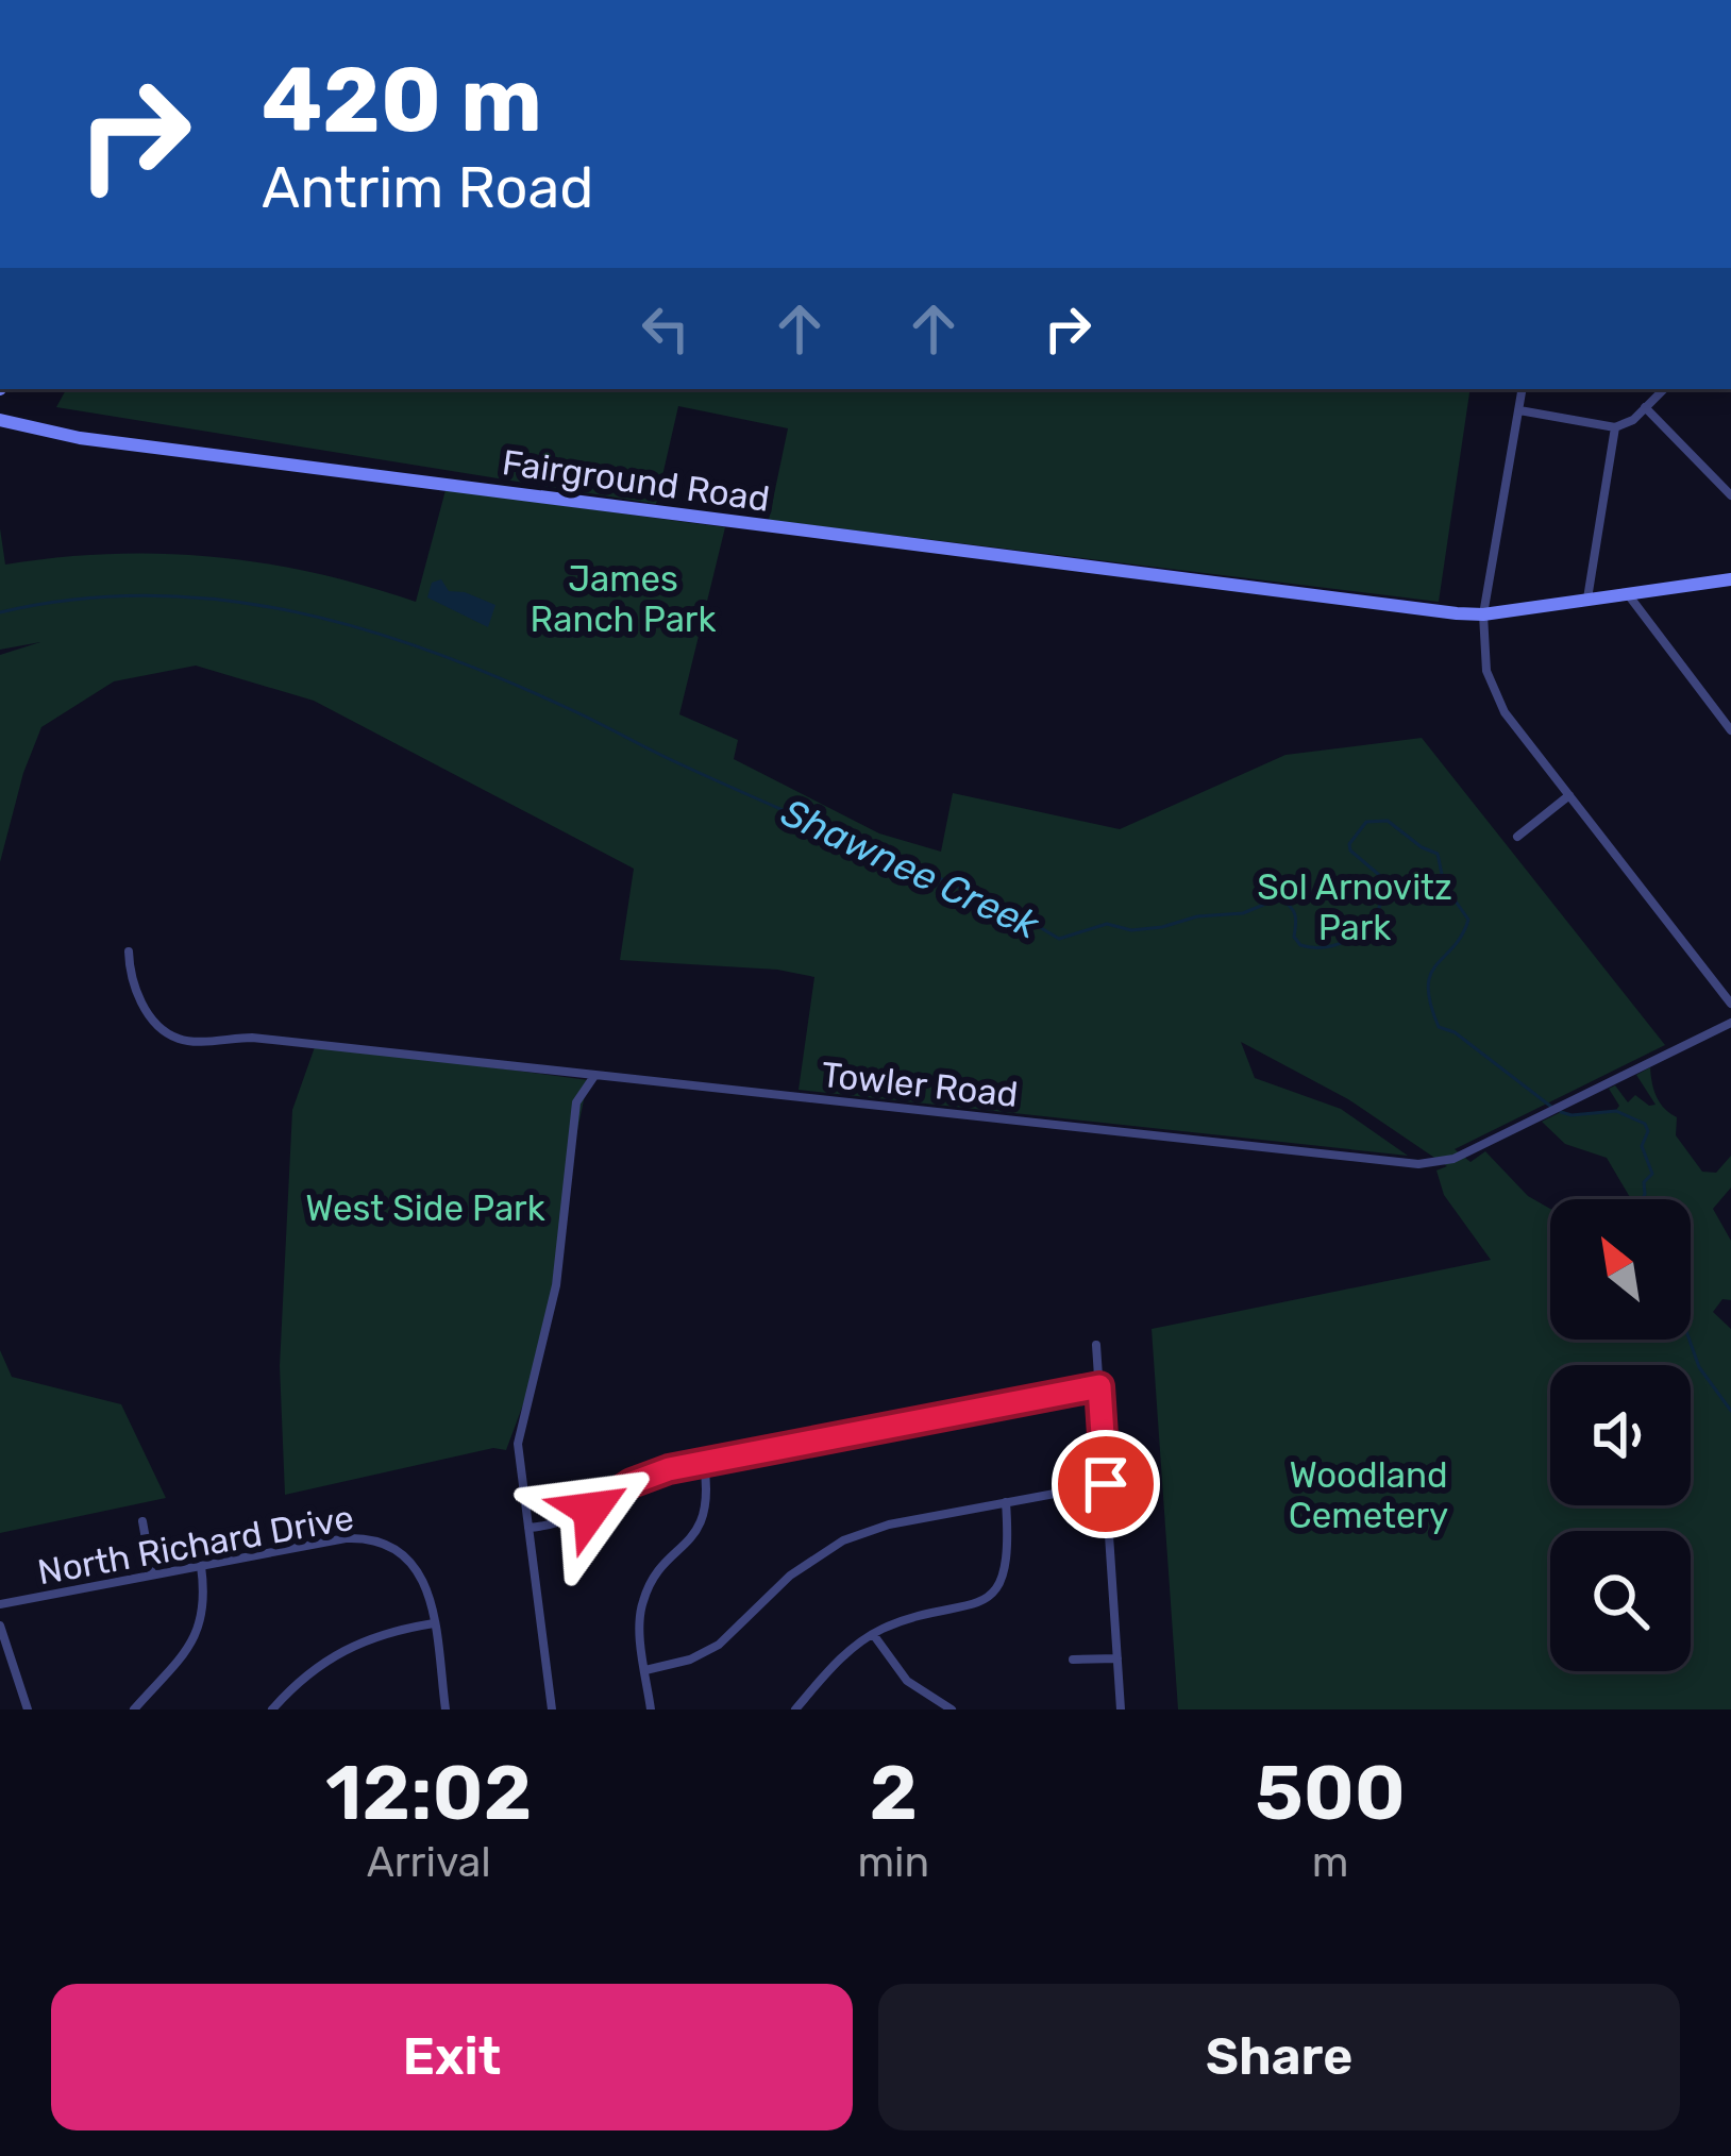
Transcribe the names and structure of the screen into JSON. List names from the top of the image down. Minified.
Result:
{"streets":{"street":["Fairground Road","Towler Road","North Richard Drive"]},"water":["Shawnee Creek"],"parks":["James Ranch Park","Sol Arnovitz Park","West Side Park","Woodland Cemetery"],"north":"top left","page":{"turn":["420 m","Antrim Road"],"eta":["12:02","Arrival","2","min","500","m"],"buttons":["Exit","Share"]}}
